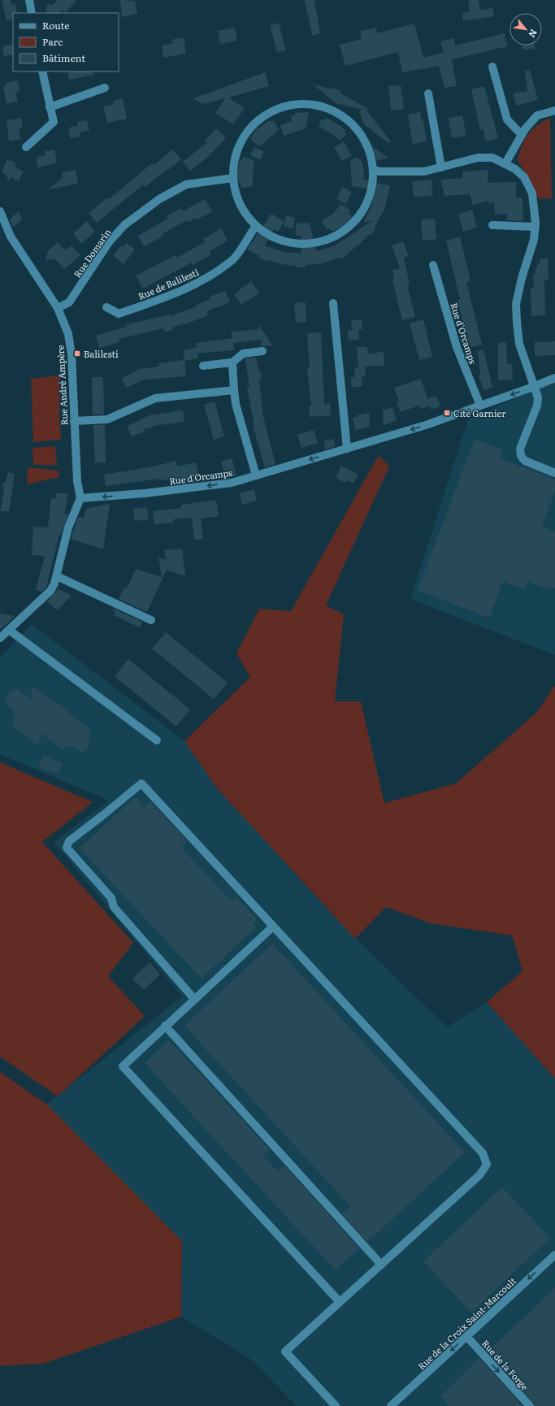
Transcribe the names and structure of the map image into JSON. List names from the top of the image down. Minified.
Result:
{"streets":{"street":["Rue Domarin","Rue de Balilesti","Rue d'Orcamps","Rue André Ampère","Rue de la Croix Saint-Marcoult","Rue de la Forge"]},"crossings":[["Rue Domarin","Rue André Ampère"],["Rue d'Orcamps","Rue André Ampère"],["Rue de la Croix Saint-Marcoult","Rue de la Forge"]],"one_way":["Rue d'Orcamps","Rue de la Croix Saint-Marcoult","Rue de la Forge"],"places":{"transit":["Balilesti","Cité Garnier"]},"legend":["Route","Parc","Bâtiment"],"north":"bottom right"}
